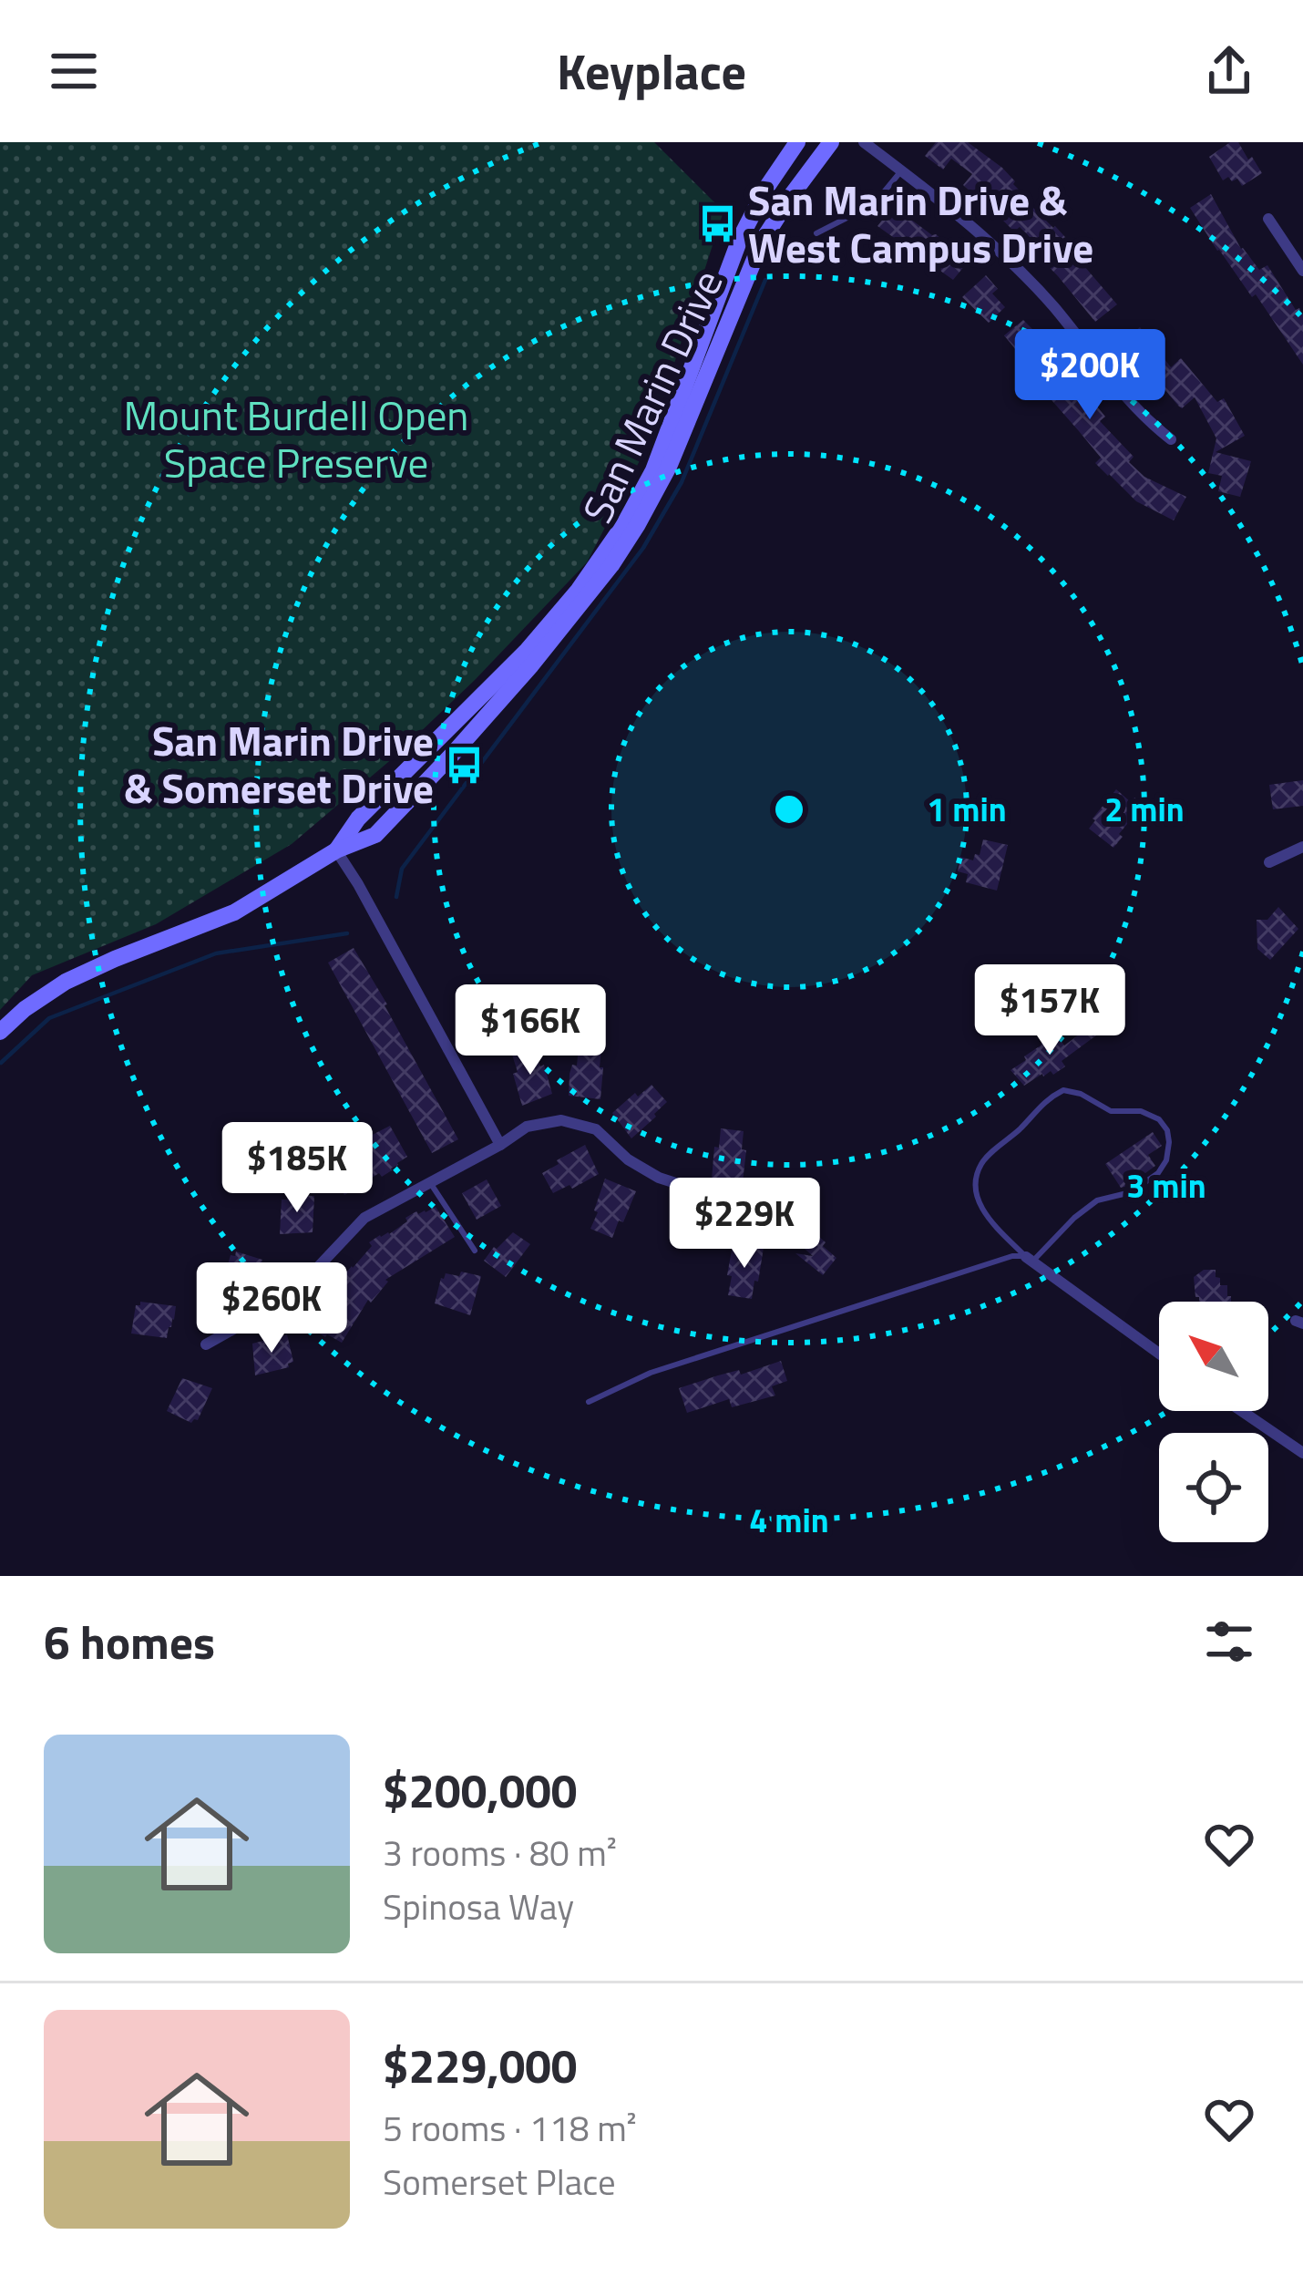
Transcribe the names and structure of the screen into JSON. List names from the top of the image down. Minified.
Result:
{"streets":{"main road":["San Marin Drive"]},"parks":["Mount Burdell Open Space Preserve"],"places":{"bus stop":["San Marin Drive & West Campus Drive","San Marin Drive & Somerset Drive"]},"north":"top left","page":{"header":"Keyplace","price":["$200K","$157K","$166K","$185K","$229K","$260K"],"heading":"6 homes","list":[{"name":"$200,000","note":"3 rooms · 80 m² · Spinosa Way"},{"name":"$229,000","note":"5 rooms · 118 m² · Somerset Place"}]},"rings":["1 min","2 min","3 min","4 min"]}
